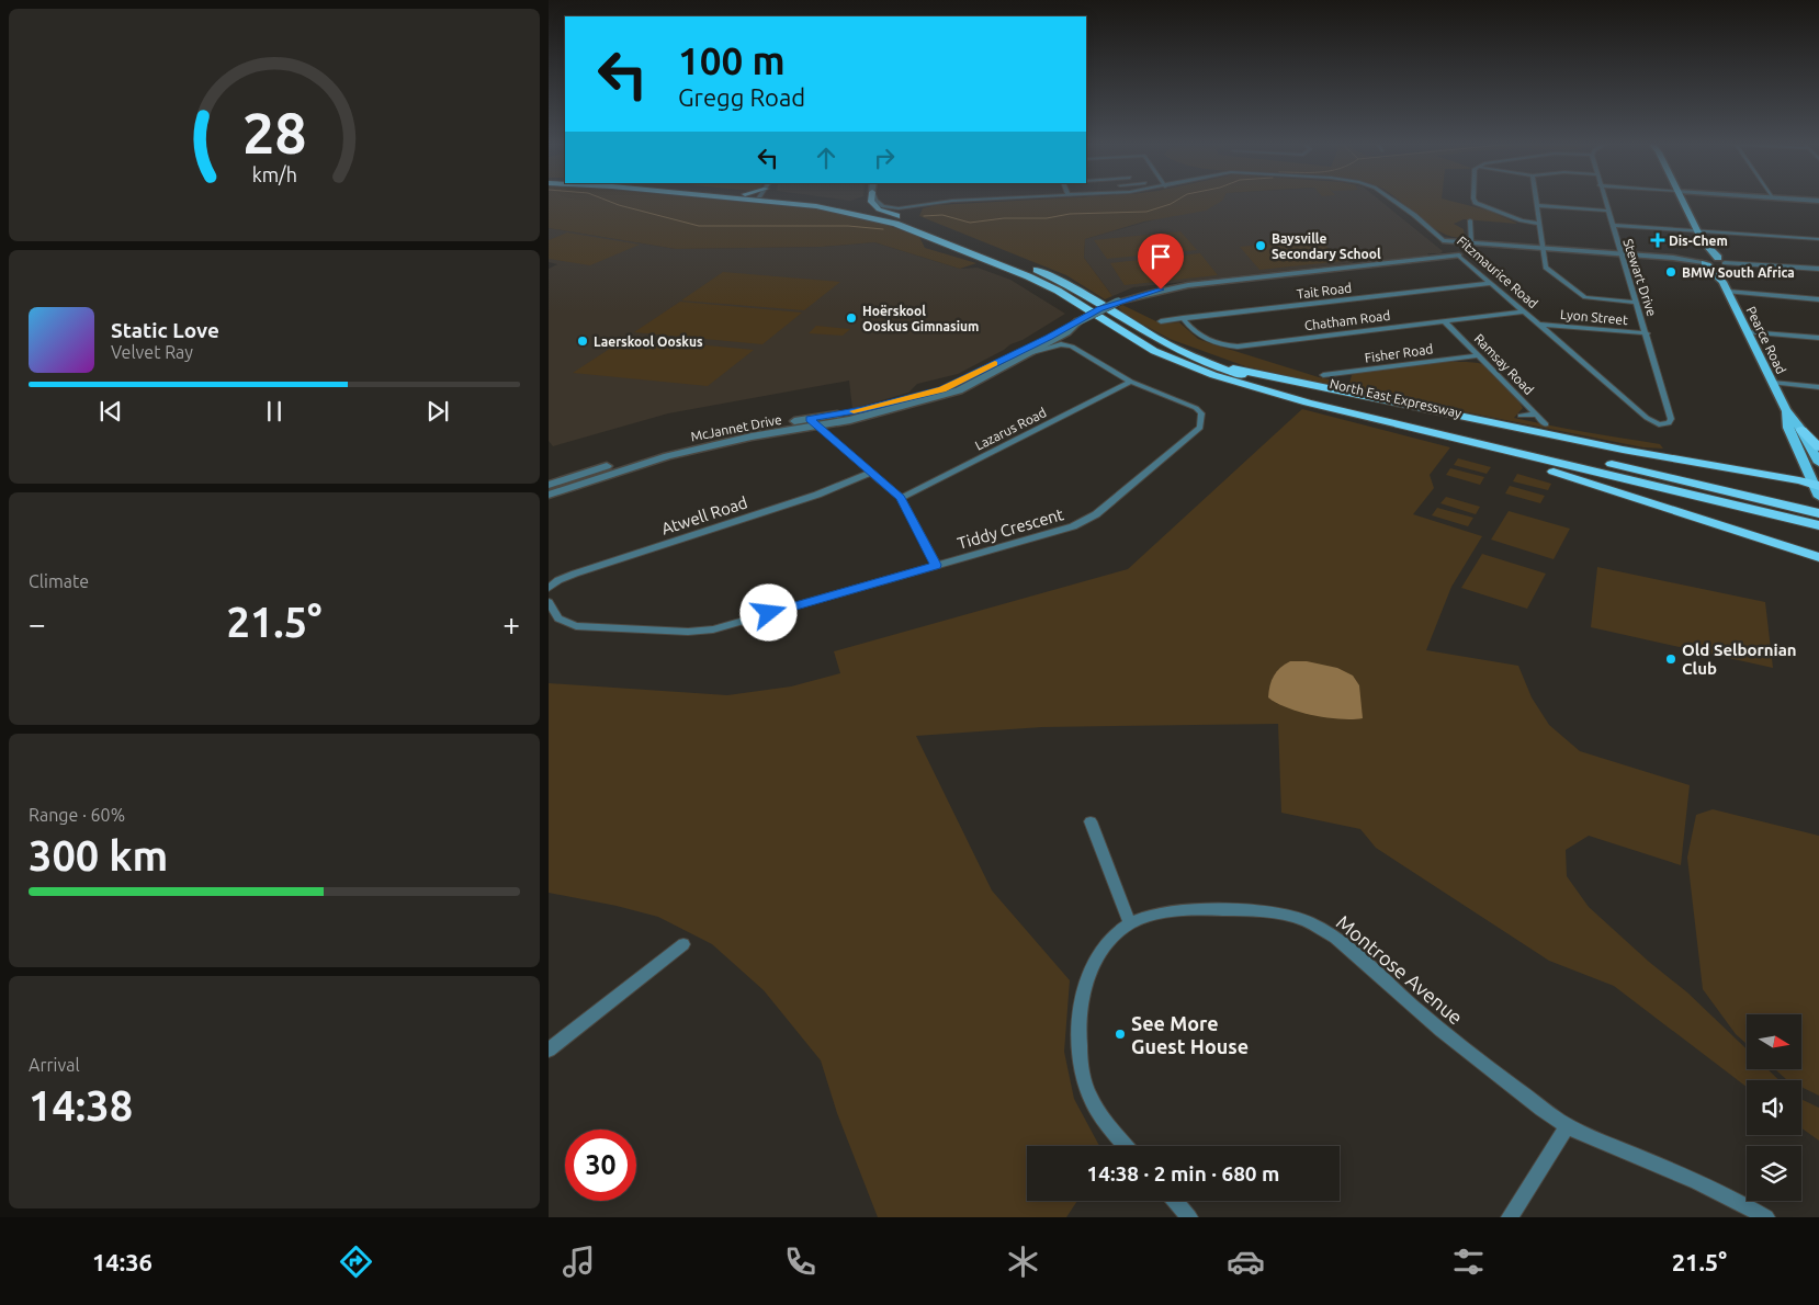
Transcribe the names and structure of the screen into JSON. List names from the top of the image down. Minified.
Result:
{"streets":{"highway":["North East Expressway"],"main road":["Pearce Road"],"street":["Fitzmaurice Road","Stewart Drive","Tait Road","Lyon Street","Chatham Road","Fisher Road","Ramsay Road","McJannet Drive","Lazarus Road","Atwell Road","Tiddy Crescent","Montrose Avenue"]},"crossings":[["Fitzmaurice Road","Stewart Drive"],["Fitzmaurice Road","Tait Road"],["Fitzmaurice Road","Lyon Street"],["Fitzmaurice Road","Chatham Road"],["Stewart Drive","Lyon Street"],["Tait Road","Chatham Road"],["Chatham Road","Ramsay Road"],["Fisher Road","Ramsay Road"],["McJannet Drive","Tiddy Crescent"],["Lazarus Road","Tiddy Crescent"]],"places":{"health":["Dis-Chem"],"other":["Baysville Secondary School","BMW South Africa","Hoërskool Ooskus Gimnasium","Laerskool Ooskus","Old Selbornian Club","See More Guest House"]},"north":"right","page":{"turn":["100 m","Gregg Road"],"song":["Static Love","Velvet Ray"],"tile":["Climate",["Range · 60%","300 km"],["Arrival","14:38"]],"heat":["−","21.5°","+"],"limit":"30","trip":"14:38 · 2 min · 680 m","tabs":["14:36","21.5°"],"gauge":["28","km/h"]}}
